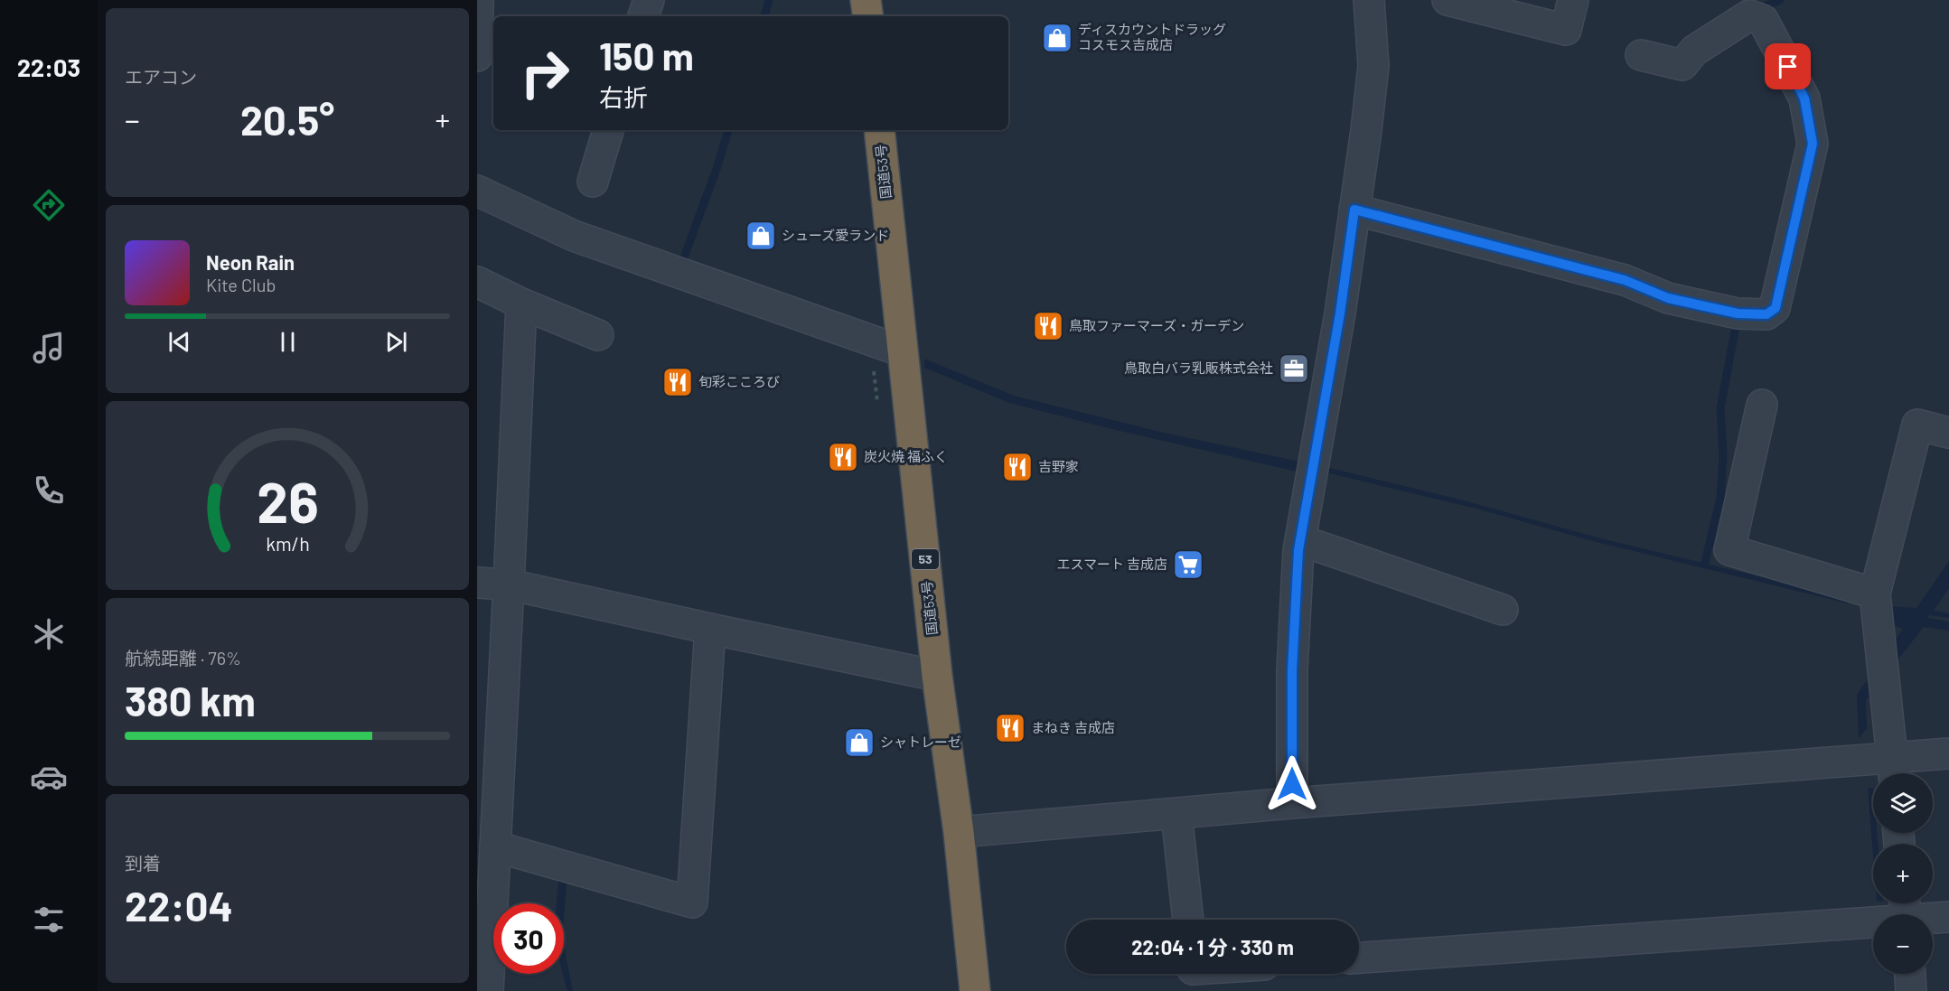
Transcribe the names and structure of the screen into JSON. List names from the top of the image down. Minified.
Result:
{"streets":{"highway":["国道53号","53"]},"places":{"shop":["ディスカウントドラッグ コスモス吉成店","シューズ愛ランド","シャトレーゼ"],"restaurant":["鳥取ファーマーズ・ガーデン","旬彩こころび","炭火焼 福ふく","吉野家","まねき 吉成店"],"office":["鳥取白バラ乳販株式会社"],"supermarket":["エスマート 吉成店"]},"page":{"tabs":"22:03","tile":["エアコン",["航続距離 · 76%","380 km"],["到着","22:04"]],"turn":["150 m","右折"],"heat":["−","20.5°","+"],"song":["Neon Rain","Kite Club"],"map_buttons":["+","−"],"limit":"30","trip":"22:04 · 1 分 · 330 m","gauge":["26","km/h"]}}
